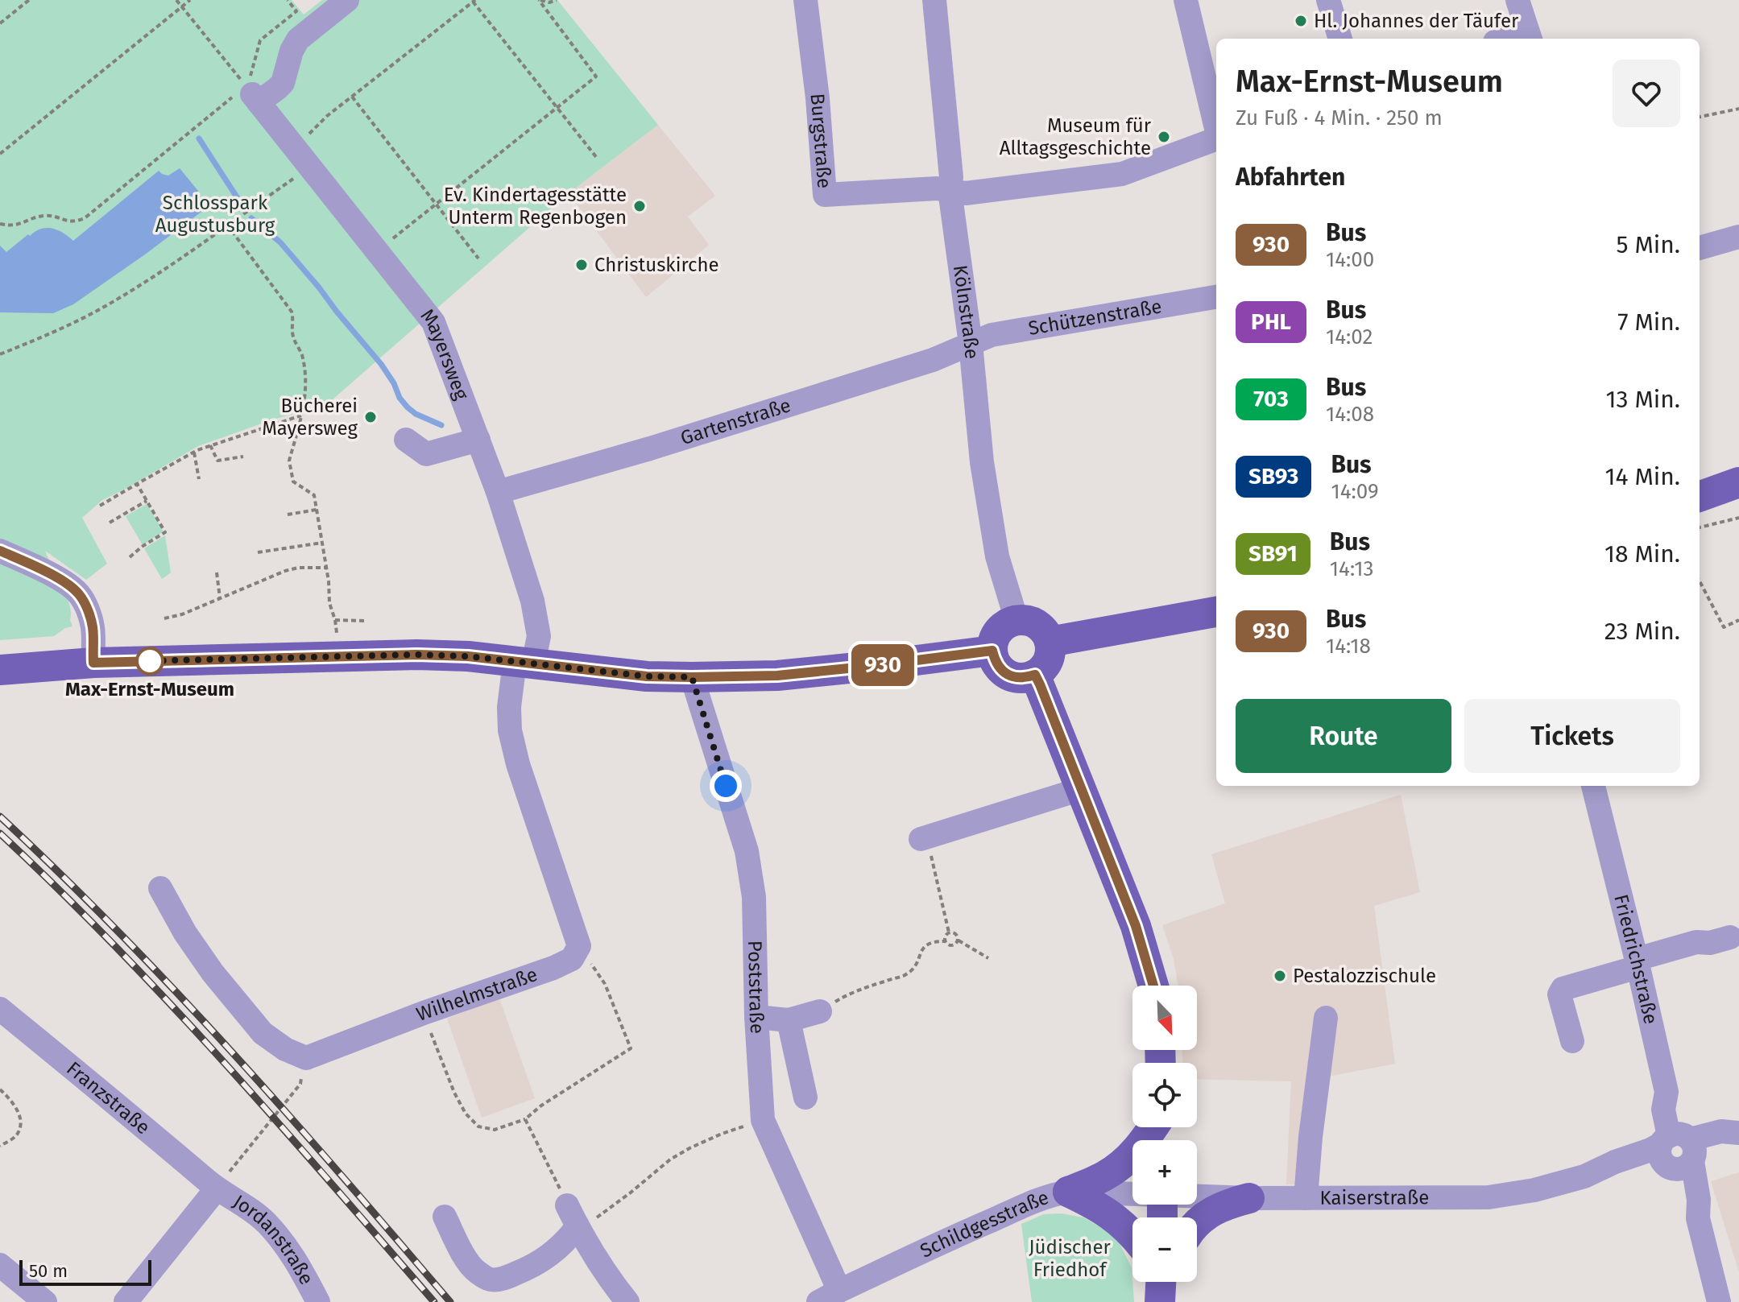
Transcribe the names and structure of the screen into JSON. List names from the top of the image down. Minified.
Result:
{"streets":{"street":["Burgstraße","Kölnstraße","Schützenstraße","Mayersweg","Gartenstraße","Friedrichstraße","Poststraße","Wilhelmstraße","Franzstraße","Kaiserstraße","Schildgesstraße","Jordanstraße"]},"crossings":[["Burgstraße","Kölnstraße"],["Kölnstraße","Schützenstraße"],["Kölnstraße","Gartenstraße"],["Schützenstraße","Gartenstraße"],["Mayersweg","Gartenstraße"],["Friedrichstraße","Kaiserstraße"],["Poststraße","Schildgesstraße"],["Franzstraße","Jordanstraße"]],"parks":["Schlosspark Augustusburg","Jüdischer Friedhof"],"places":["Hl. Johannes der Täufer","Museum für Alltagsgeschichte","Ev. Kindertagesstätte Unterm Regenbogen","Christuskirche","Bücherei Mayersweg","Max-Ernst-Museum","Pestalozzischule"],"lines":["bus line 930"],"scale_bar":"50 m","north":"bottom right","page":{"on_map":"930","heading":[["Max-Ernst-Museum","Zu Fuß · 4 Min. · 250 m"],"Abfahrten"],"list":[{"mark":"930","name":"Bus","note":"14:00","value":"5 Min."},{"mark":"PHL","name":"Bus","note":"14:02","value":"7 Min."},{"mark":"703","name":"Bus","note":"14:08","value":"13 Min."},{"mark":"SB93","name":"Bus","note":"14:09","value":"14 Min."},{"mark":"SB91","name":"Bus","note":"14:13","value":"18 Min."},{"mark":"930","name":"Bus","note":"14:18","value":"23 Min."}],"buttons":["Route","Tickets"],"map_buttons":["+","−"],"scale":"50 m"}}
